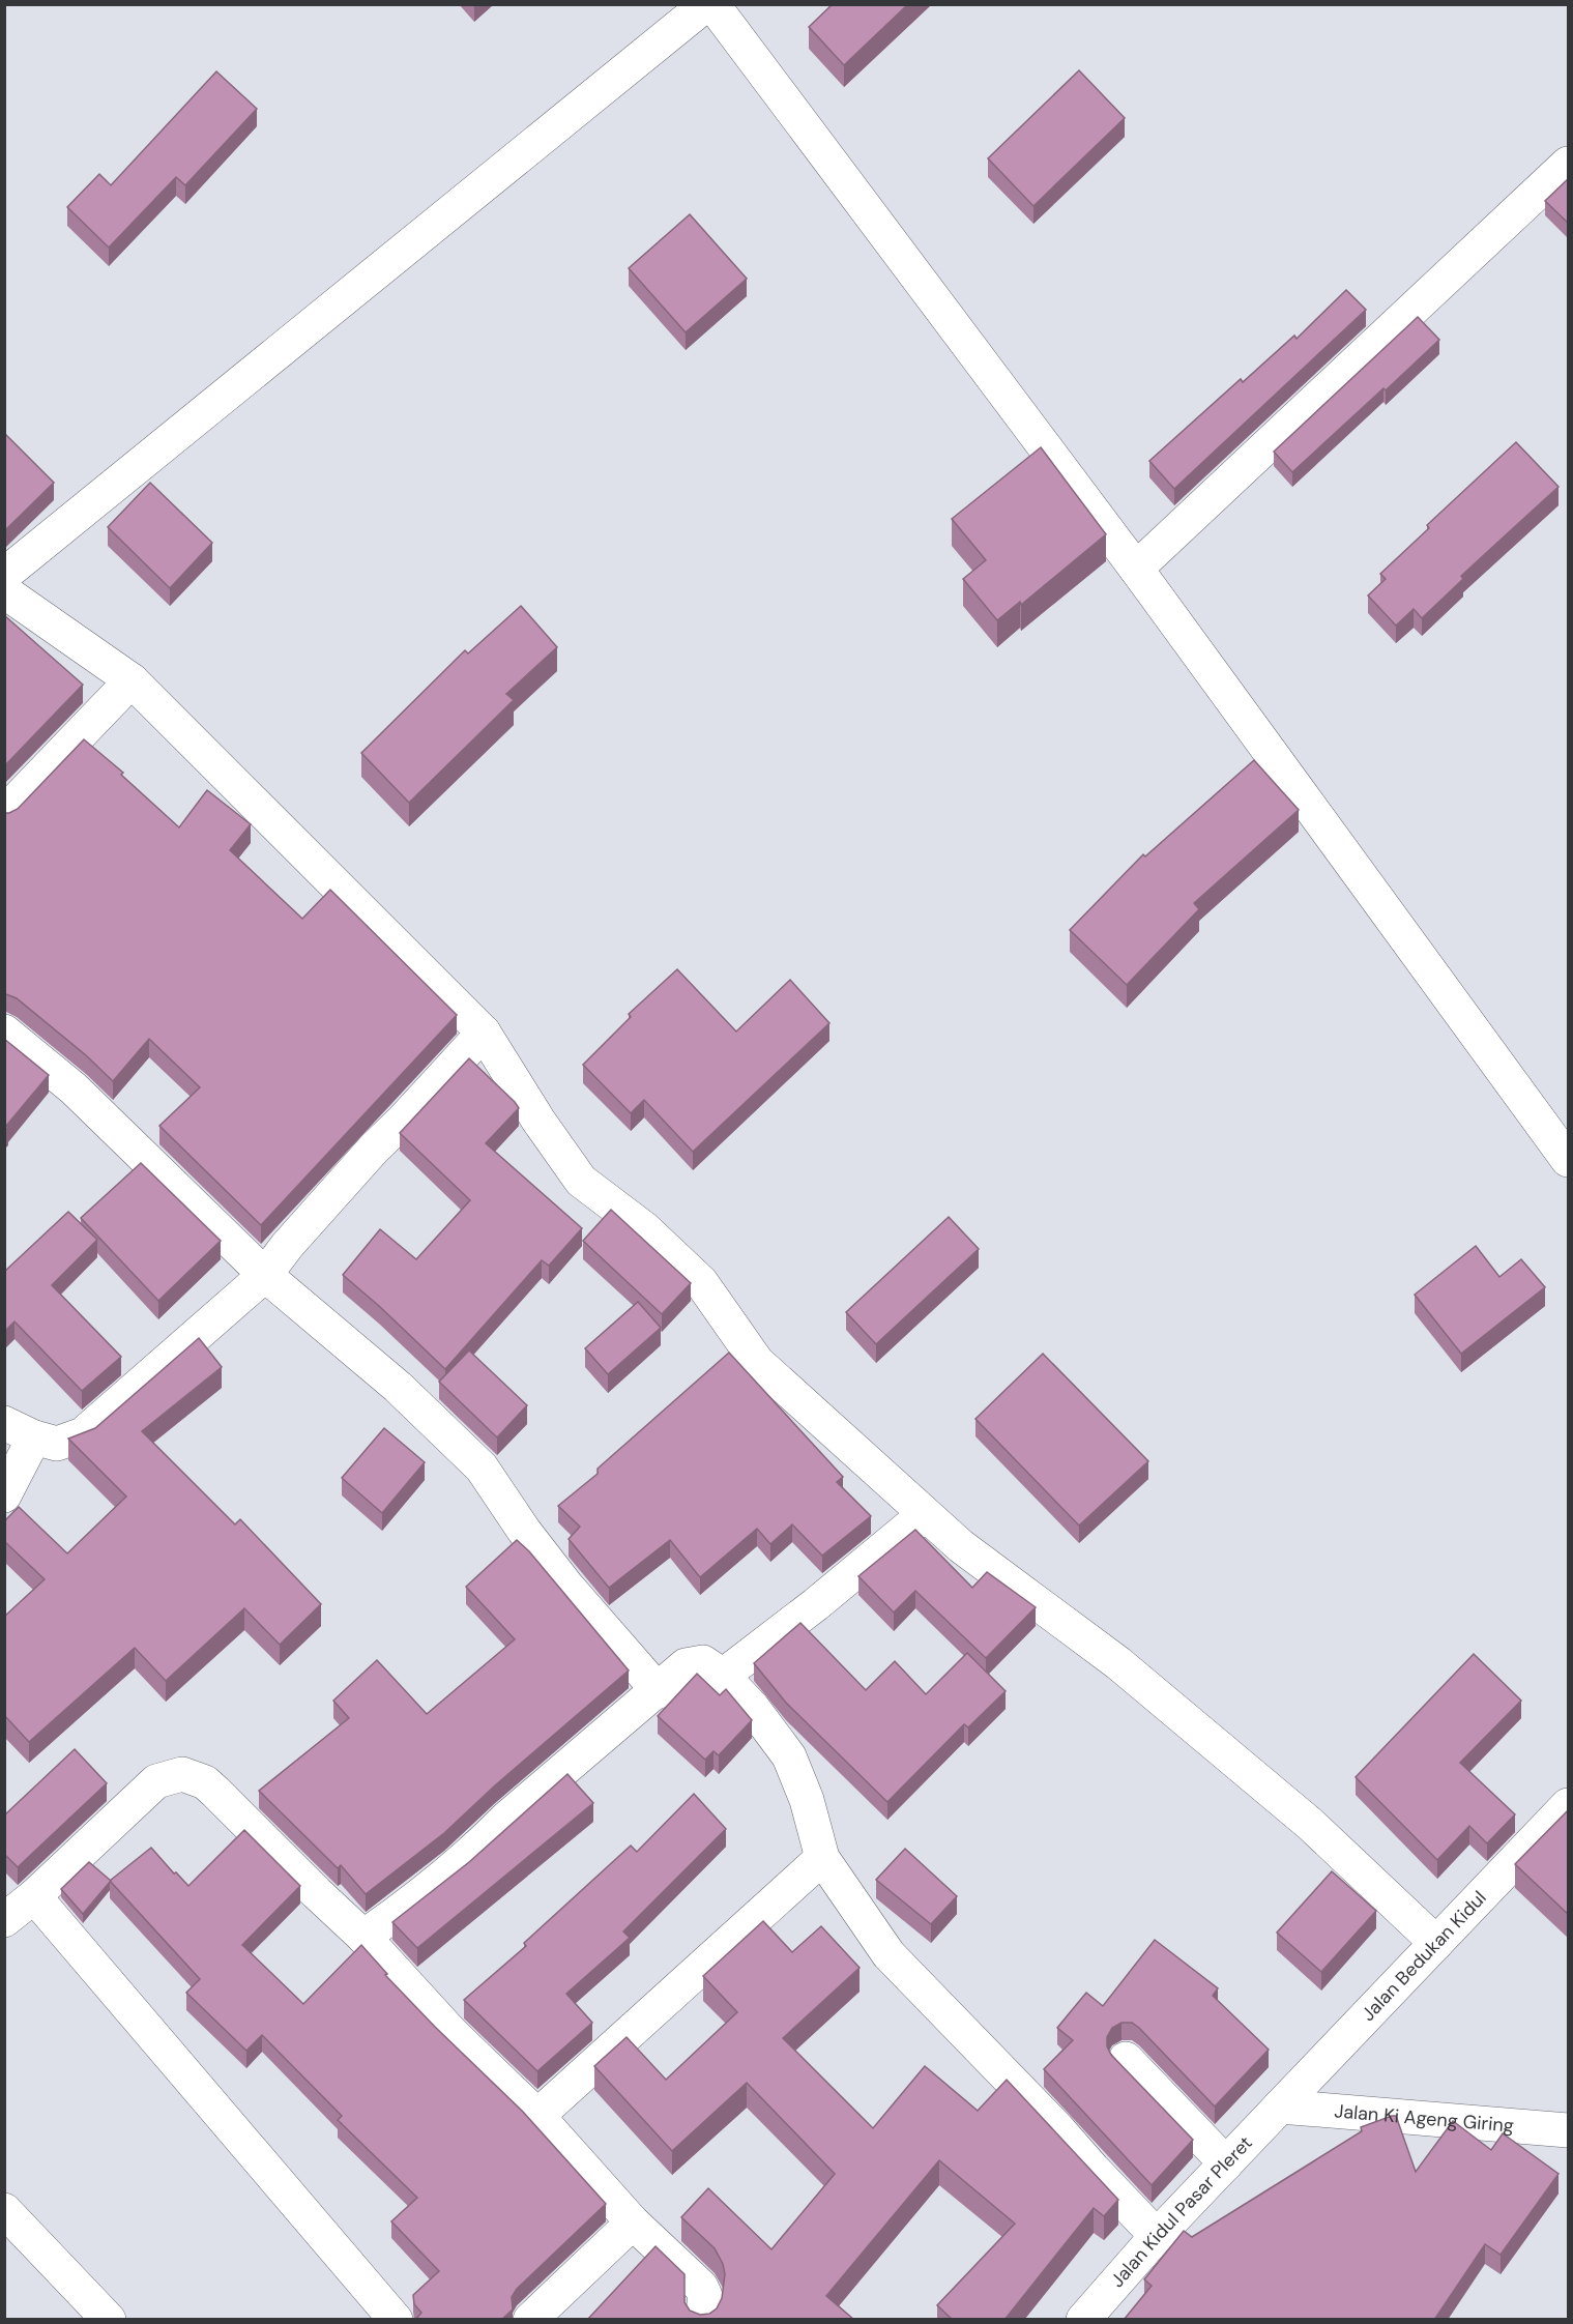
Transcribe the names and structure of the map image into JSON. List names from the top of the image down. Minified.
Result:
{"streets":{"street":["Jalan Bedukan Kidul","Jalan Ki Ageng Giring","Jalan Kidul Pasar Pleret"]},"crossings":[["Jalan Bedukan Kidul","Jalan Ki Ageng Giring"],["Jalan Bedukan Kidul","Jalan Kidul Pasar Pleret"],["Jalan Ki Ageng Giring","Jalan Kidul Pasar Pleret"]]}
